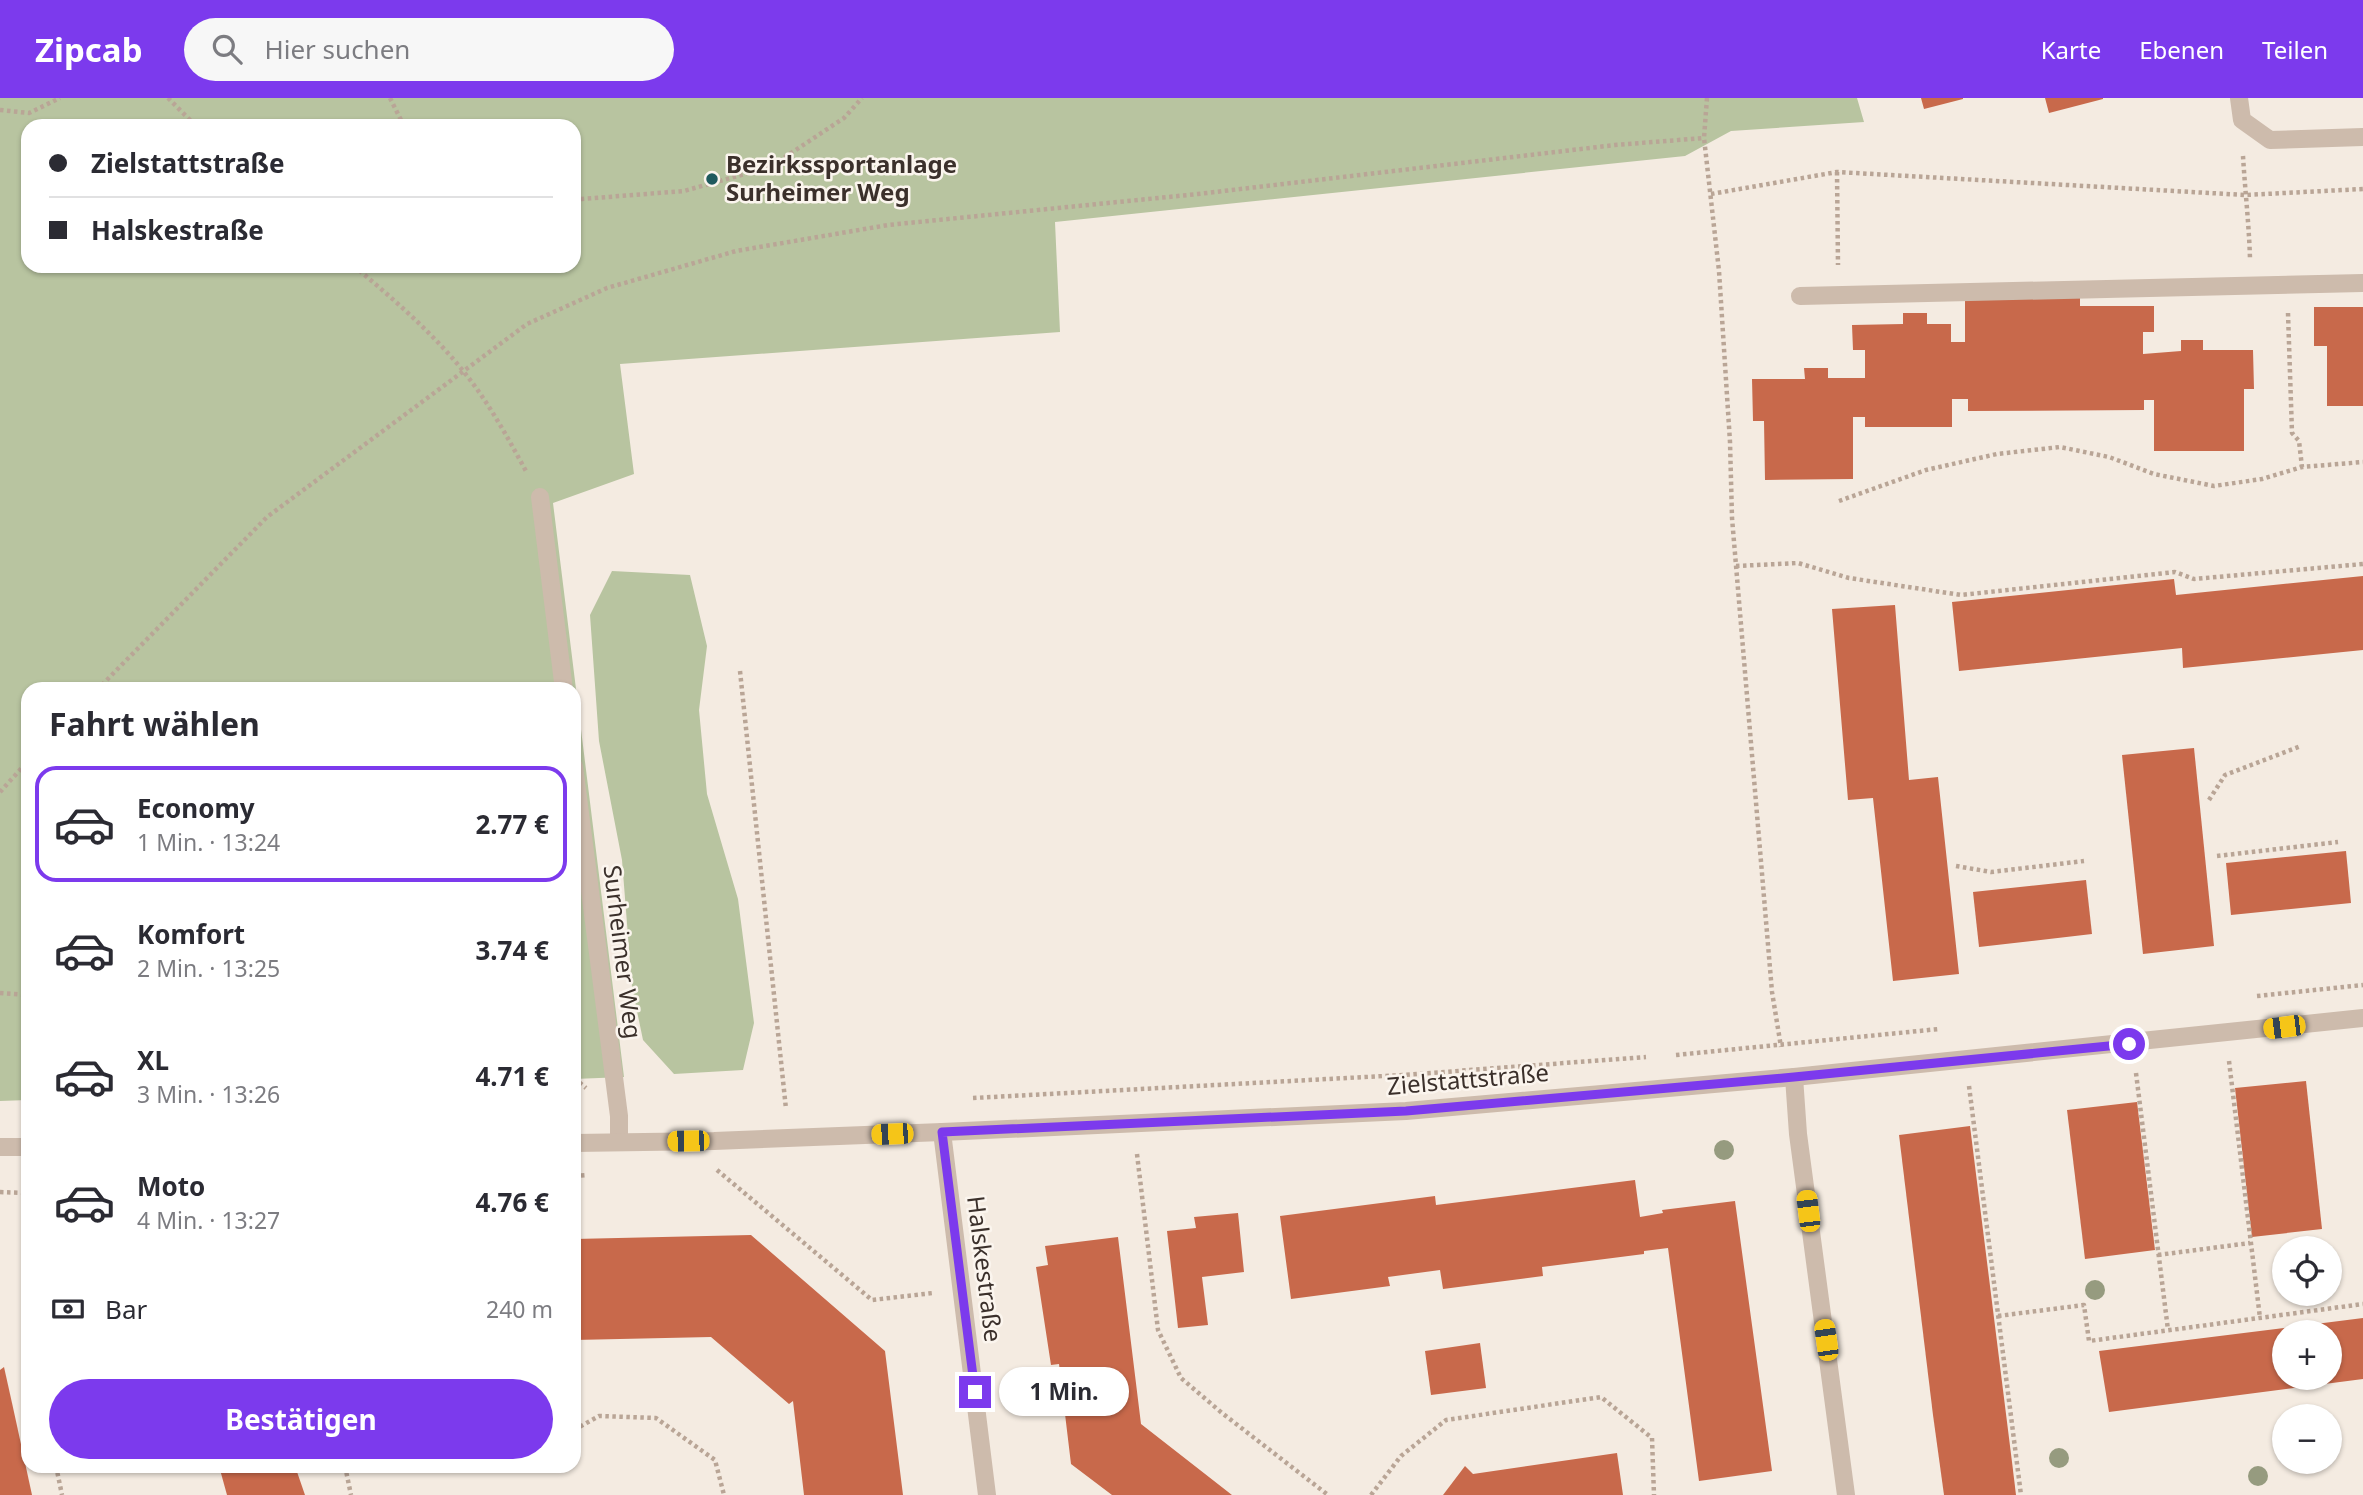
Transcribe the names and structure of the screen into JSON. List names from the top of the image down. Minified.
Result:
{"streets":{"street":["Surheimer Weg","Zielstattstraße","Halskestraße"]},"crossings":[["Surheimer Weg","Zielstattstraße"],["Zielstattstraße","Halskestraße"]],"places":["Bezirkssportanlage Surheimer Weg"],"page":{"header":"Zipcab","search":"Hier suchen","nav":["Karte","Ebenen","Teilen"],"banner":["Zielstattstraße","Halskestraße"],"heading":"Fahrt wählen","list":[{"name":"Economy","note":"1 Min. · 13:24","value":"2.77 €"},{"name":"Komfort","note":"2 Min. · 13:25","value":"3.74 €"},{"name":"XL","note":"3 Min. · 13:26","value":"4.71 €"},{"name":"Moto","note":"4 Min. · 13:27","value":"4.76 €"}],"map_buttons":["+","−"],"pay":["Bar","240 m"],"buttons":"Bestätigen","bubble":"1 Min."}}
